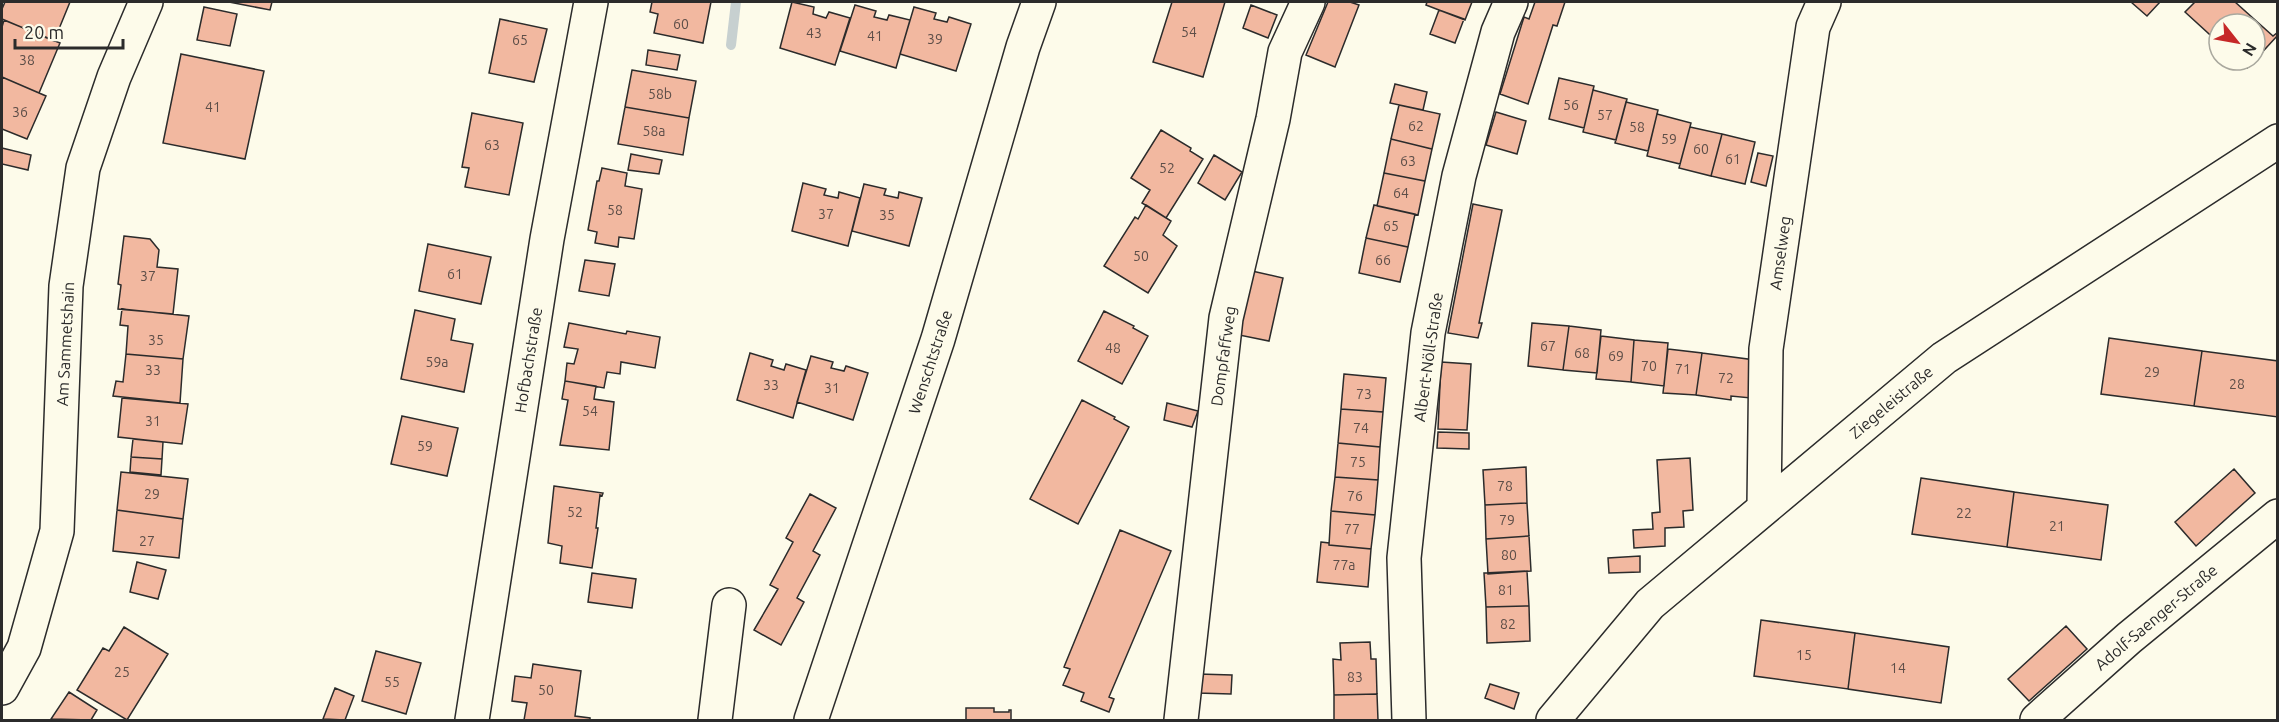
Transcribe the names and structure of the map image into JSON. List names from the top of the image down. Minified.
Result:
{"streets":{"street":["Amselweg","Am Sammetshain","Dompfaffweg","Albert-Nöll-Straße","Hofbachstraße","Wenschtstraße","Ziegeleistraße","Adolf-Saenger-Straße"]},"crossings":[["Amselweg","Ziegeleistraße"]],"house_numbers":["60","54","43","41","39","65","38","58b","56","41","36","57","62","58","58a","59","63","60","61","63","52","64","58","37","35","65","50","66","61","37","35","67","48","68","69","59a","70","71","33","29","72","28","33","31","73","54","31","74","59","75","78","29","76","52","22","79","21","77","27","80","77a","81","82","15","14","25","83","55","50"],"scale_bar":"20 m","north":"bottom right"}
